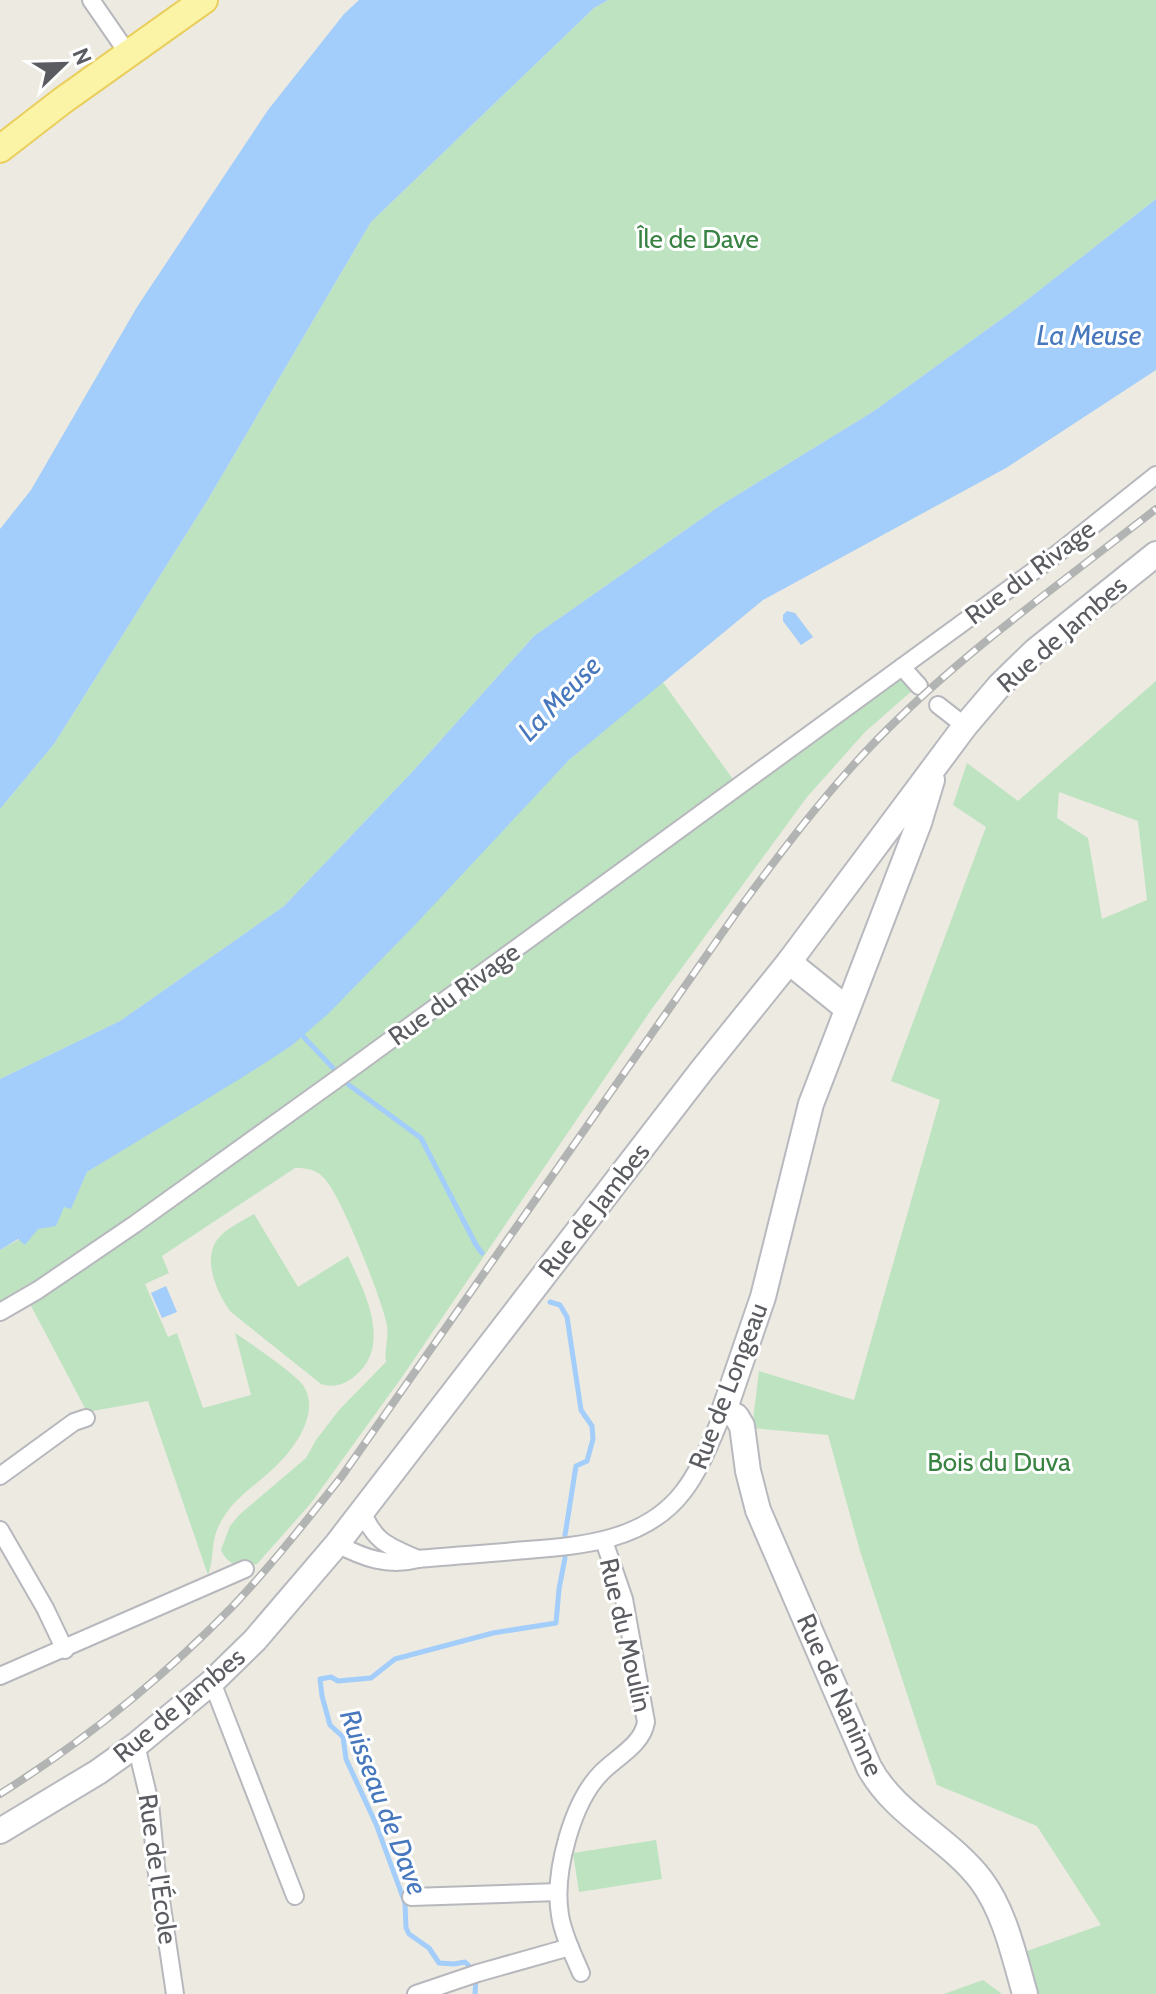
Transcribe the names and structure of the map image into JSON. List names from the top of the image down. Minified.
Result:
{"streets":{"main road":["Rue de Jambes","Rue de Longeau","Rue de Naninne"],"street":["Rue du Rivage","Rue du Moulin","Rue de l'École"]},"crossings":[["Rue de Jambes","Rue de Longeau"],["Rue de Jambes","Rue de l'École"],["Rue de Longeau","Rue du Moulin"],["Rue de Longeau","Rue de Naninne"]],"water":["La Meuse","Ruisseau de Dave"],"parks":["Île de Dave","Bois du Duva"],"north":"top right"}
